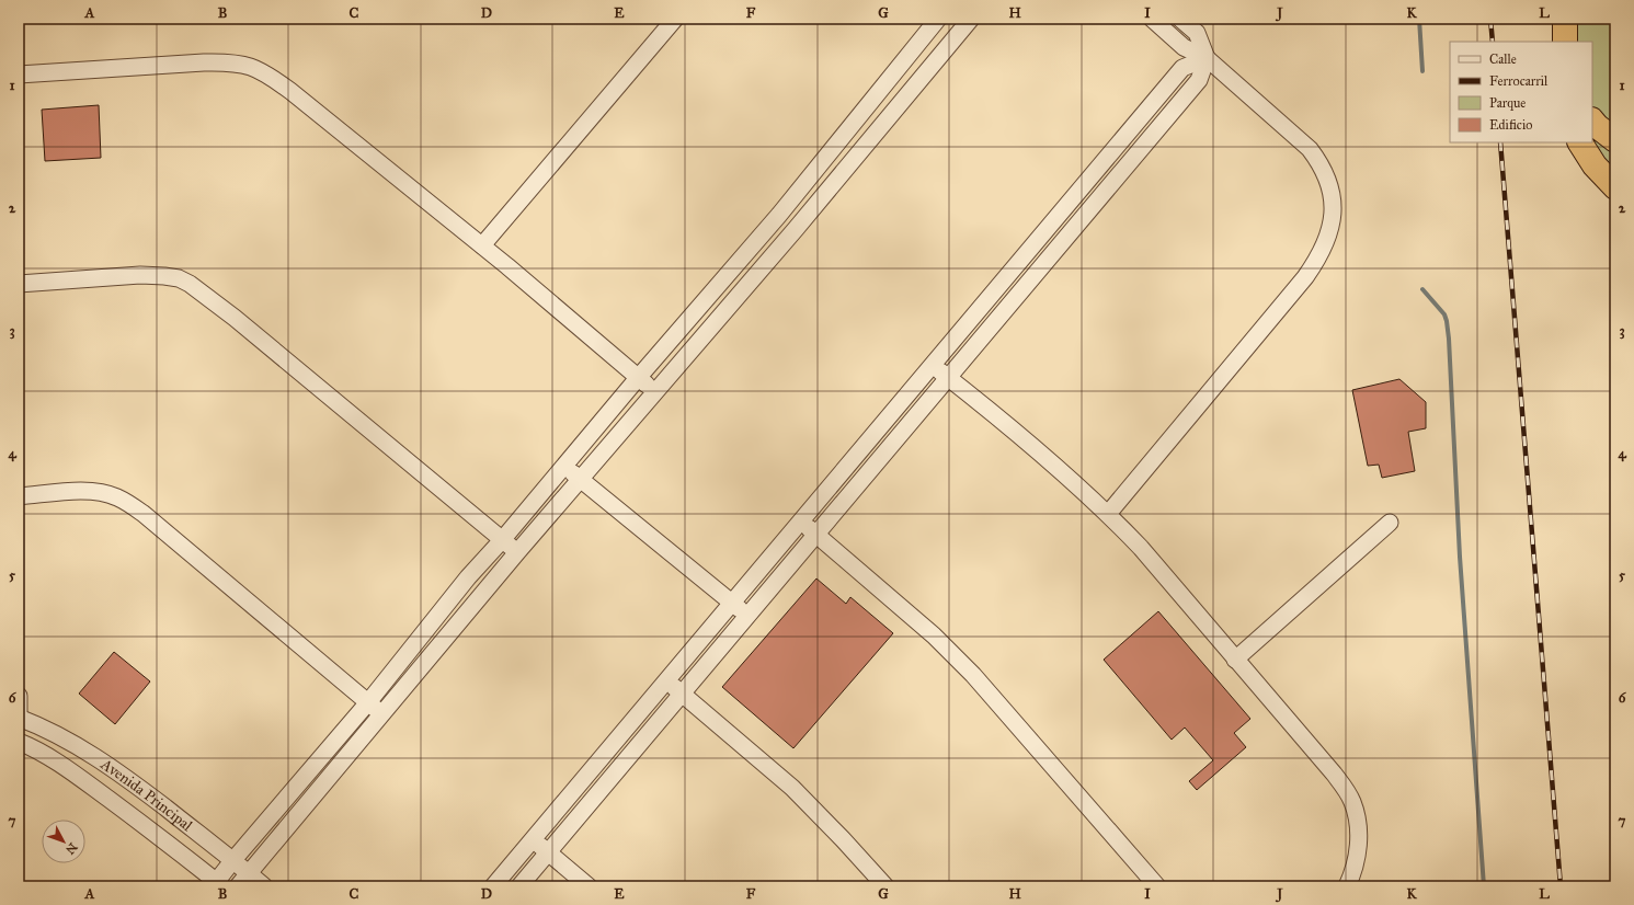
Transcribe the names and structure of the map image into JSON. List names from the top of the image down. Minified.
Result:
{"streets":{"street":["Avenida Principal"]},"legend":["Calle","Ferrocarril","Parque","Edificio"],"north":"bottom right","grid":{"columns":["A","B","C","D","E","F","G","H","I","J","K","L"],"rows":["1","2","3","4","5","6","7"]}}
